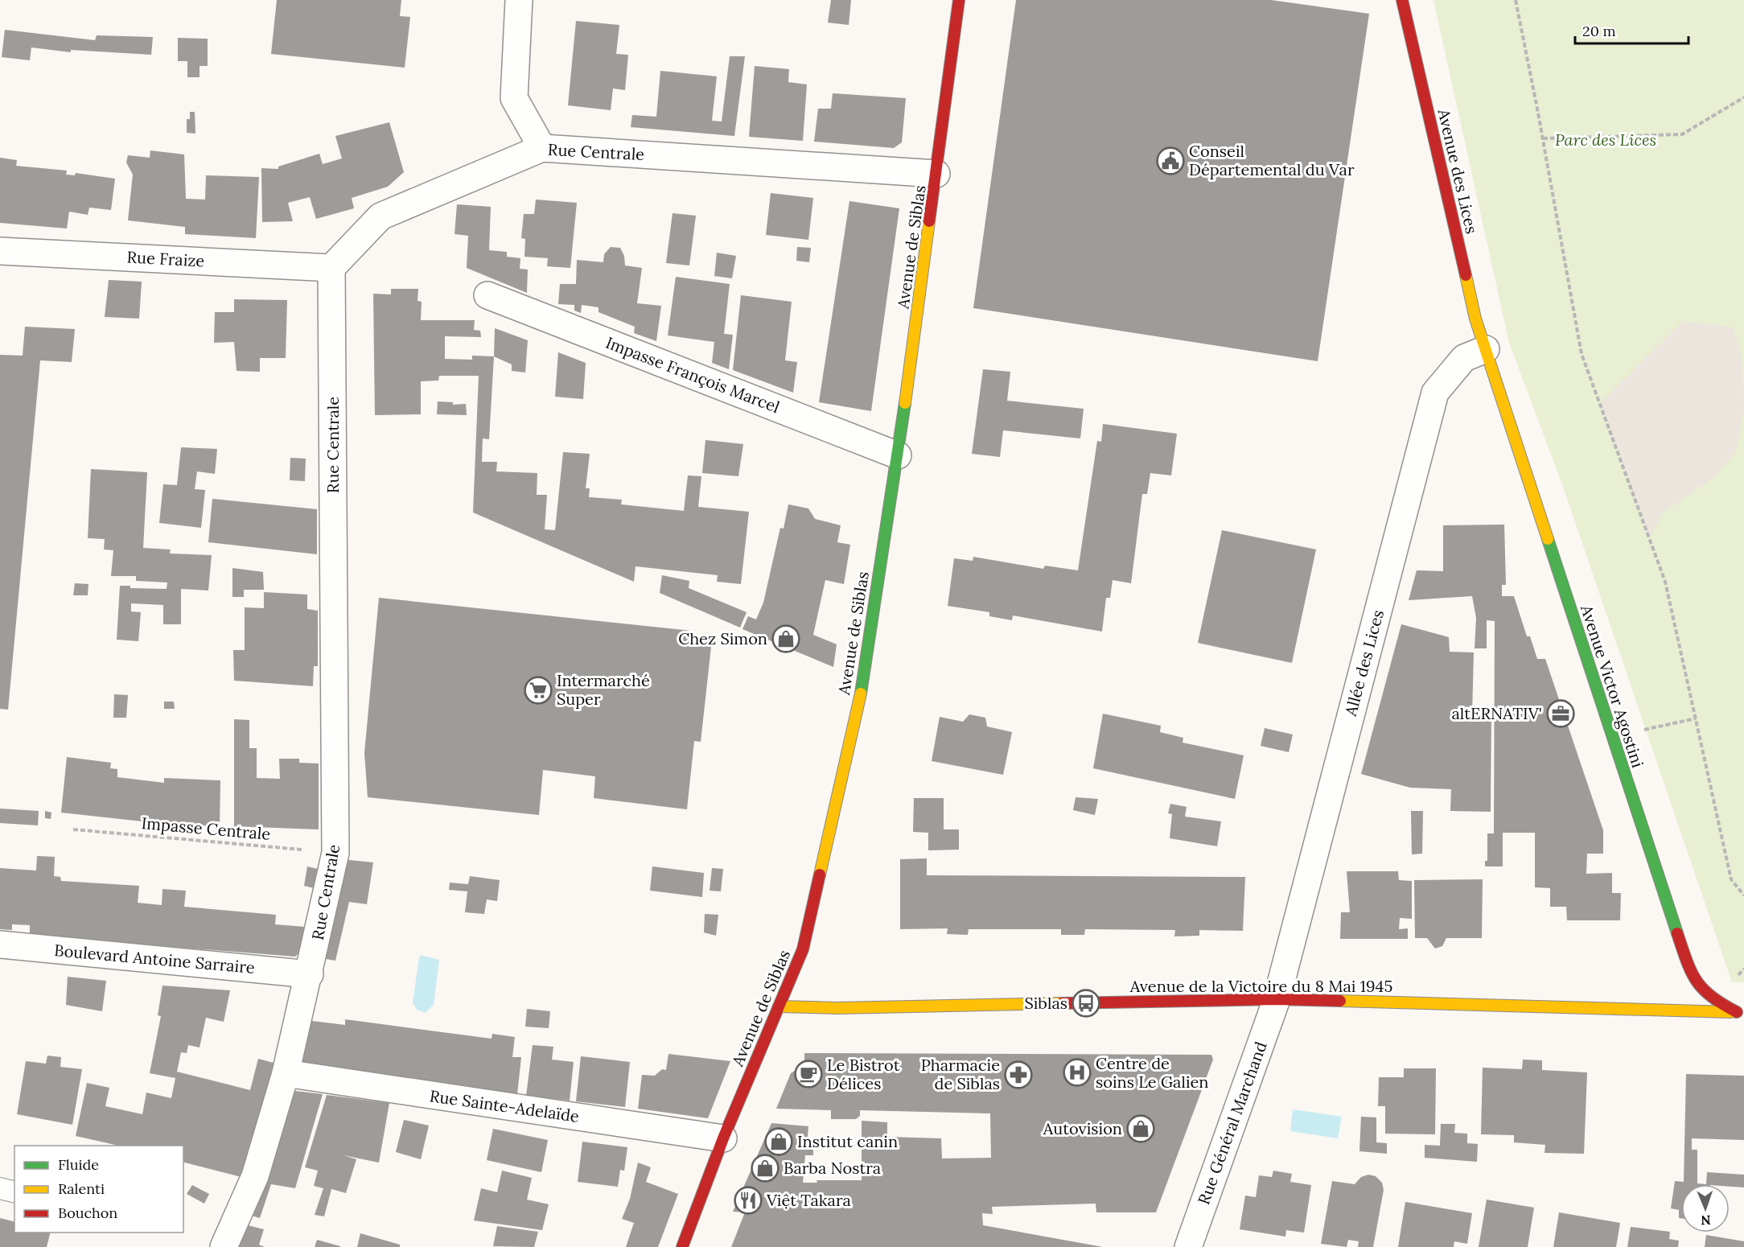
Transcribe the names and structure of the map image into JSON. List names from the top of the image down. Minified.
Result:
{"streets":{"street":["Rue Centrale","Avenue des Lices","Avenue de Siblas","Rue Fraize","Impasse François Marcel","Allée des Lices","Avenue Victor Agostini","Boulevard Antoine Sarraire","Avenue de la Victoire du 8 Mai 1945","Rue Sainte-Adelaïde","Rue Général Marchand"],"path":["Impasse Centrale"]},"crossings":[["Rue Centrale","Avenue de Siblas"],["Rue Centrale","Rue Fraize"],["Rue Centrale","Impasse Centrale"],["Rue Centrale","Boulevard Antoine Sarraire"],["Rue Centrale","Rue Sainte-Adelaïde"],["Avenue des Lices","Allée des Lices"],["Avenue des Lices","Avenue Victor Agostini"],["Avenue de Siblas","Impasse François Marcel"],["Avenue de Siblas","Avenue de la Victoire du 8 Mai 1945"],["Avenue de Siblas","Rue Sainte-Adelaïde"],["Allée des Lices","Avenue Victor Agostini"],["Allée des Lices","Avenue de la Victoire du 8 Mai 1945"],["Allée des Lices","Rue Général Marchand"],["Avenue Victor Agostini","Avenue de la Victoire du 8 Mai 1945"],["Avenue de la Victoire du 8 Mai 1945","Rue Général Marchand"]],"parks":["Parc des Lices"],"places":{"public building":["Conseil Départemental du Var"],"shop":["Chez Simon","Autovision","Institut canin","Barba Nostra"],"supermarket":["Intermarché Super"],"office":["altERNATIV'"],"bus stop":["Siblas"],"hospital":["Centre de soins Le Galien"],"cafe":["Le Bistrot Délices"],"pharmacy":["Pharmacie de Siblas"],"restaurant":["Việt Takara"]},"legend":["Fluide","Ralenti","Bouchon"],"scale_bar":"20 m","north":"bottom"}
